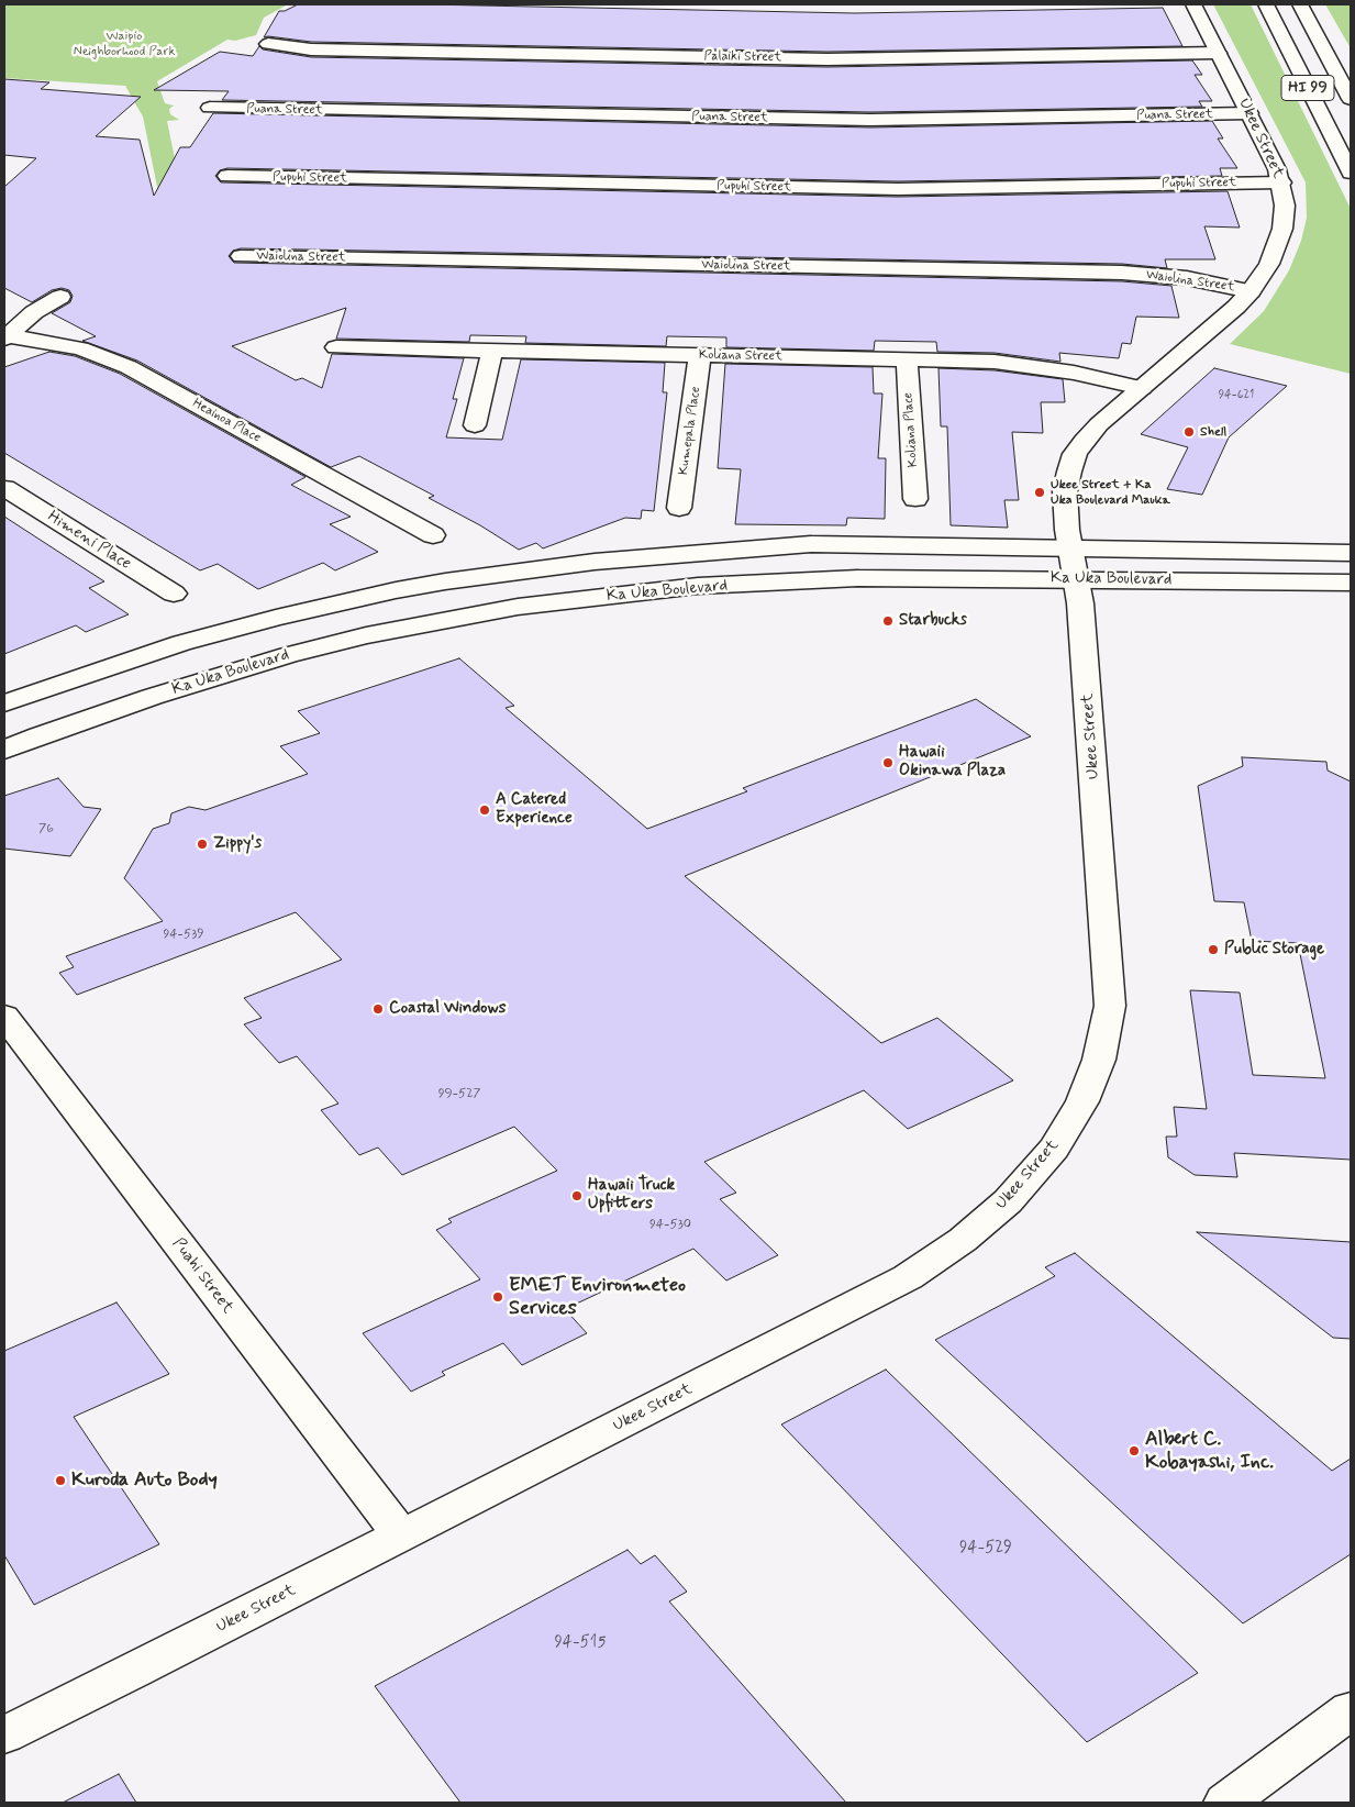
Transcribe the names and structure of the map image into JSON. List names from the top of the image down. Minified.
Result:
{"streets":{"street":["Palaiki Street","HI 99","Puana Street","Ukee Street","Pupuhi Street","Waiolina Street","Koliana Street","Heainoa Place","Koliana Place","Kumepala Place","Himeni Place","Ka Uka Boulevard","Puahi Street"]},"crossings":[["Palaiki Street","Ukee Street"],["Puana Street","Ukee Street"],["Ukee Street","Pupuhi Street"],["Ukee Street","Waiolina Street"],["Ukee Street","Koliana Street"],["Ukee Street","Ka Uka Boulevard"],["Ukee Street","Puahi Street"],["Koliana Street","Koliana Place"],["Koliana Street","Kumepala Place"]],"parks":["Waipio Neighborhood Park"],"places":["Shell","Ukee Street + Ka Uka Boulevard Mauka","Starbucks","Hawaii Okinawa Plaza","A Catered Experience","Zippy's","Public Storage","Coastal Windows","Hawaii Truck Upfitters","EMET Environmeteo Services","Albert C. Kobayashi, Inc.","Kuroda Auto Body"],"house_numbers":["94-621","76","94-539","99-527","94-530","94-529","94-515"]}
